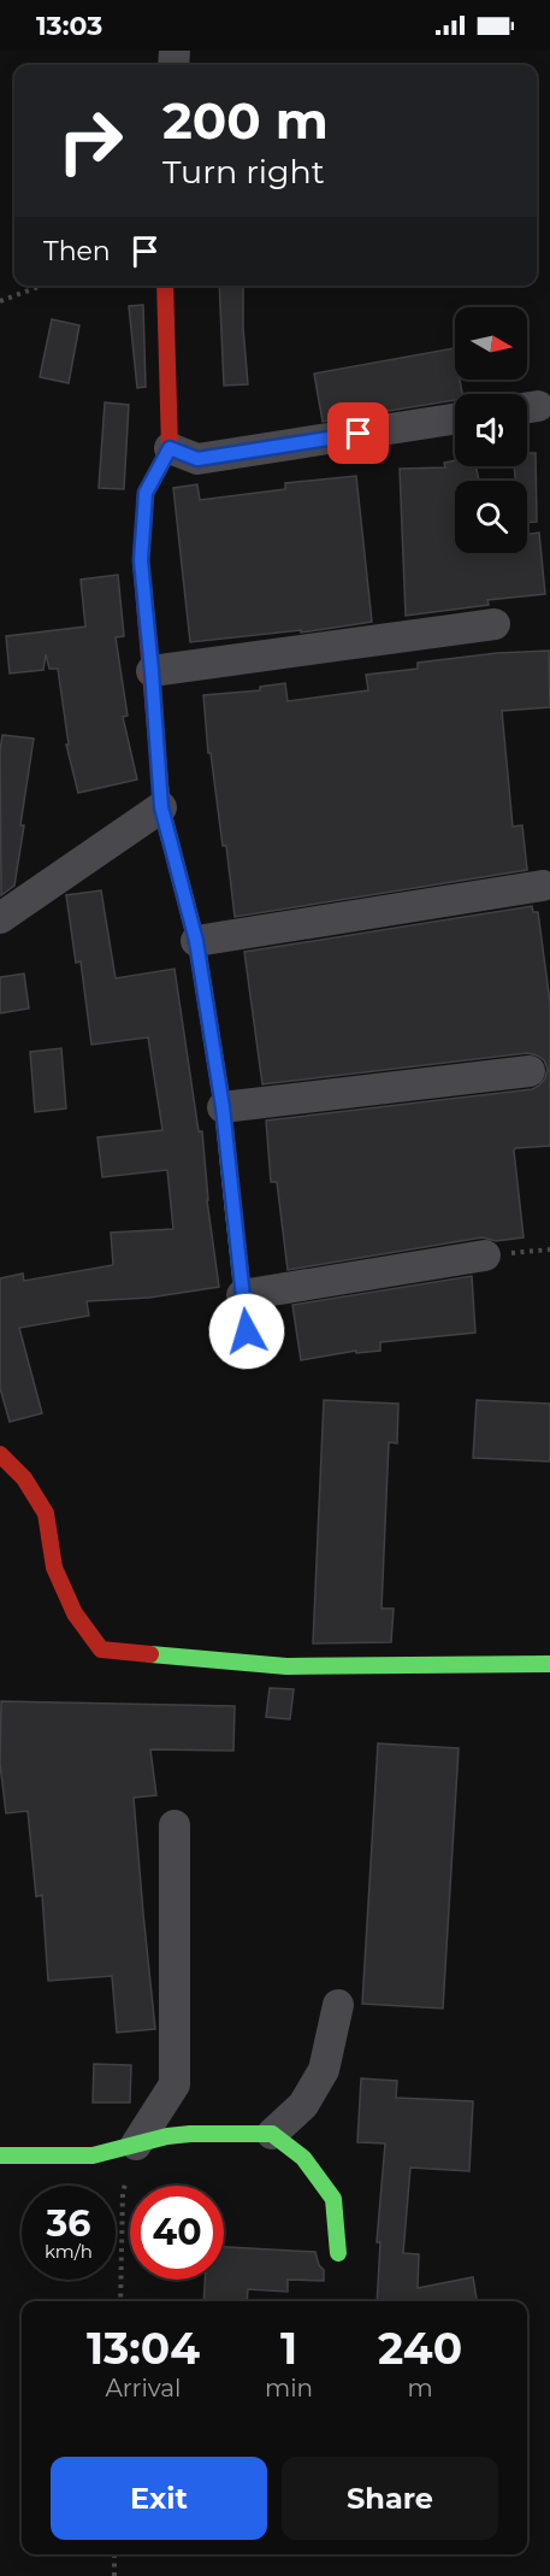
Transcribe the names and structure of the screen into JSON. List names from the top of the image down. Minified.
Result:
{"north":"right","page":{"status":"13:03","turn":["200 m","Turn right"],"then":"Then","speed":"36 km/h","limit":"40","eta":["13:04","Arrival","1","min","240","m"],"buttons":["Exit","Share"]}}
